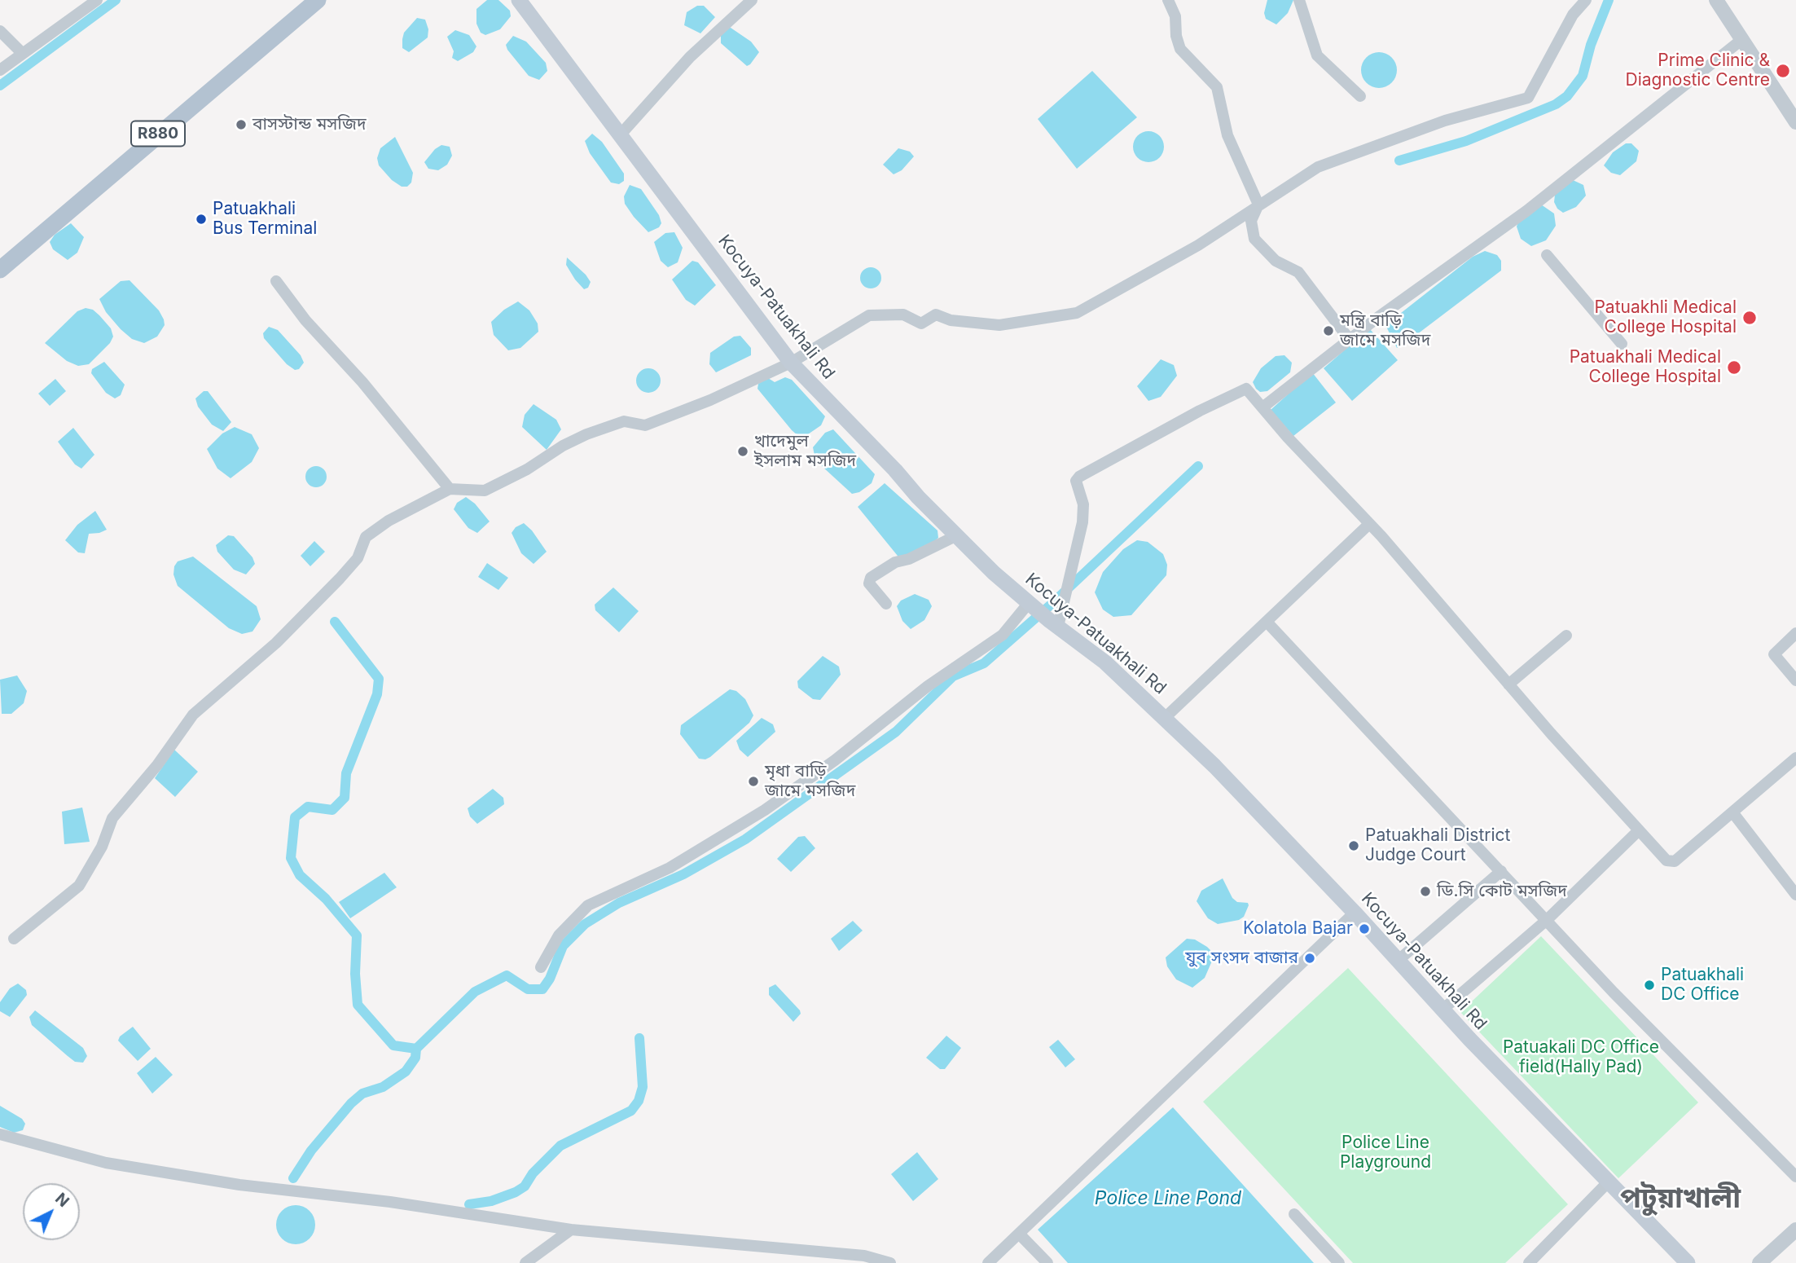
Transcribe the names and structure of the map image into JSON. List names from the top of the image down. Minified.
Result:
{"streets":{"main road":["R880","Kocuya-Patuakhali Rd"]},"districts":["পটুয়াখালী"],"water":["Police Line Pond"],"parks":["Patuakali DC Office field(Hally Pad)","Police Line Playground"],"places":["Prime Clinic & Diagnostic Centre","বাসস্টান্ড মসজিদ","Patuakhali Bus Terminal","Patuakhli Medical College Hospital","মন্ত্রি বাড়ি জামে মসজিদ","Patuakhali Medical College Hospital","খাদেমুল ইসলাম মসজিদ","মৃধা বাড়ি জামে মসজিদ","Patuakhali District Judge Court","ডি.সি কোট মসজিদ","Kolatola Bajar","যুব সংসদ বাজার","Patuakhali DC Office"],"north":"top right"}
